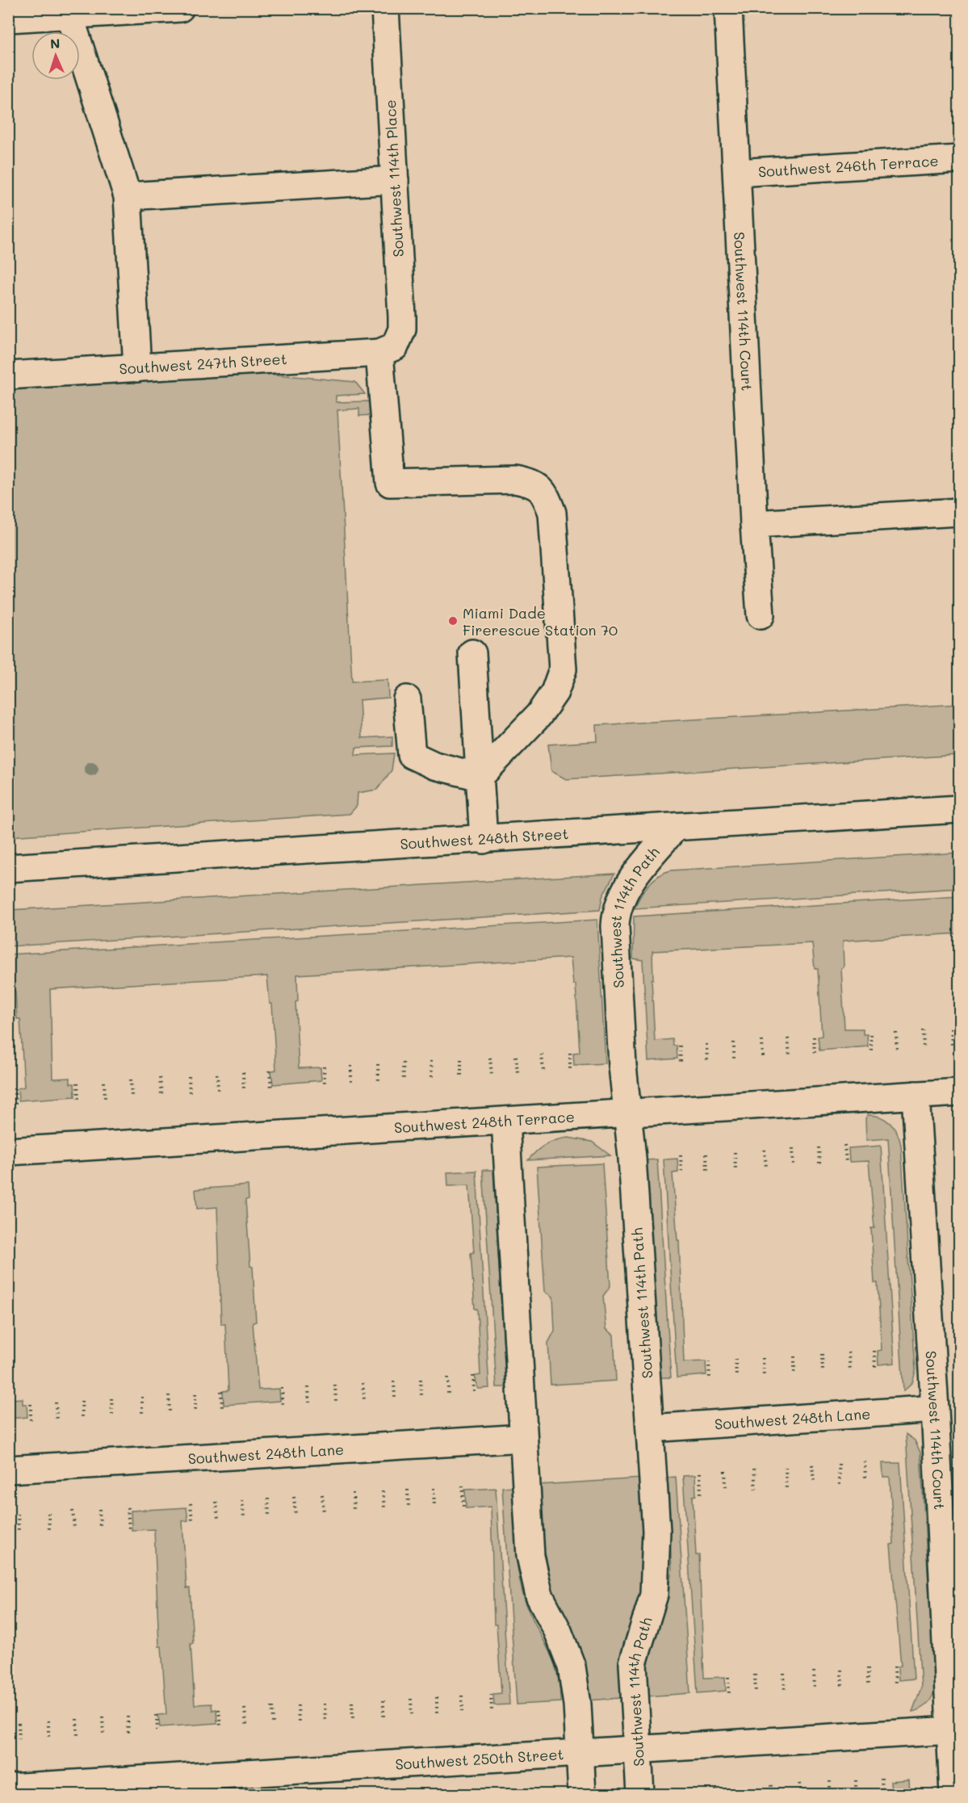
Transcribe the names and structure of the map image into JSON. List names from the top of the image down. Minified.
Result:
{"streets":{"street":["Southwest 246th Terrace","Southwest 114th Place","Southwest 114th Court","Southwest 247th Street","Southwest 248th Street","Southwest 114th Path","Southwest 248th Terrace","Southwest 248th Lane","Southwest 250th Street"]},"crossings":[["Southwest 246th Terrace","Southwest 114th Court"],["Southwest 114th Place","Southwest 247th Street"],["Southwest 114th Court","Southwest 248th Terrace"],["Southwest 114th Court","Southwest 248th Lane"],["Southwest 114th Court","Southwest 250th Street"],["Southwest 248th Street","Southwest 114th Path"],["Southwest 114th Path","Southwest 248th Terrace"],["Southwest 114th Path","Southwest 248th Lane"],["Southwest 114th Path","Southwest 250th Street"]],"places":["Miami Dade Firerescue Station 70"],"north":"top"}
